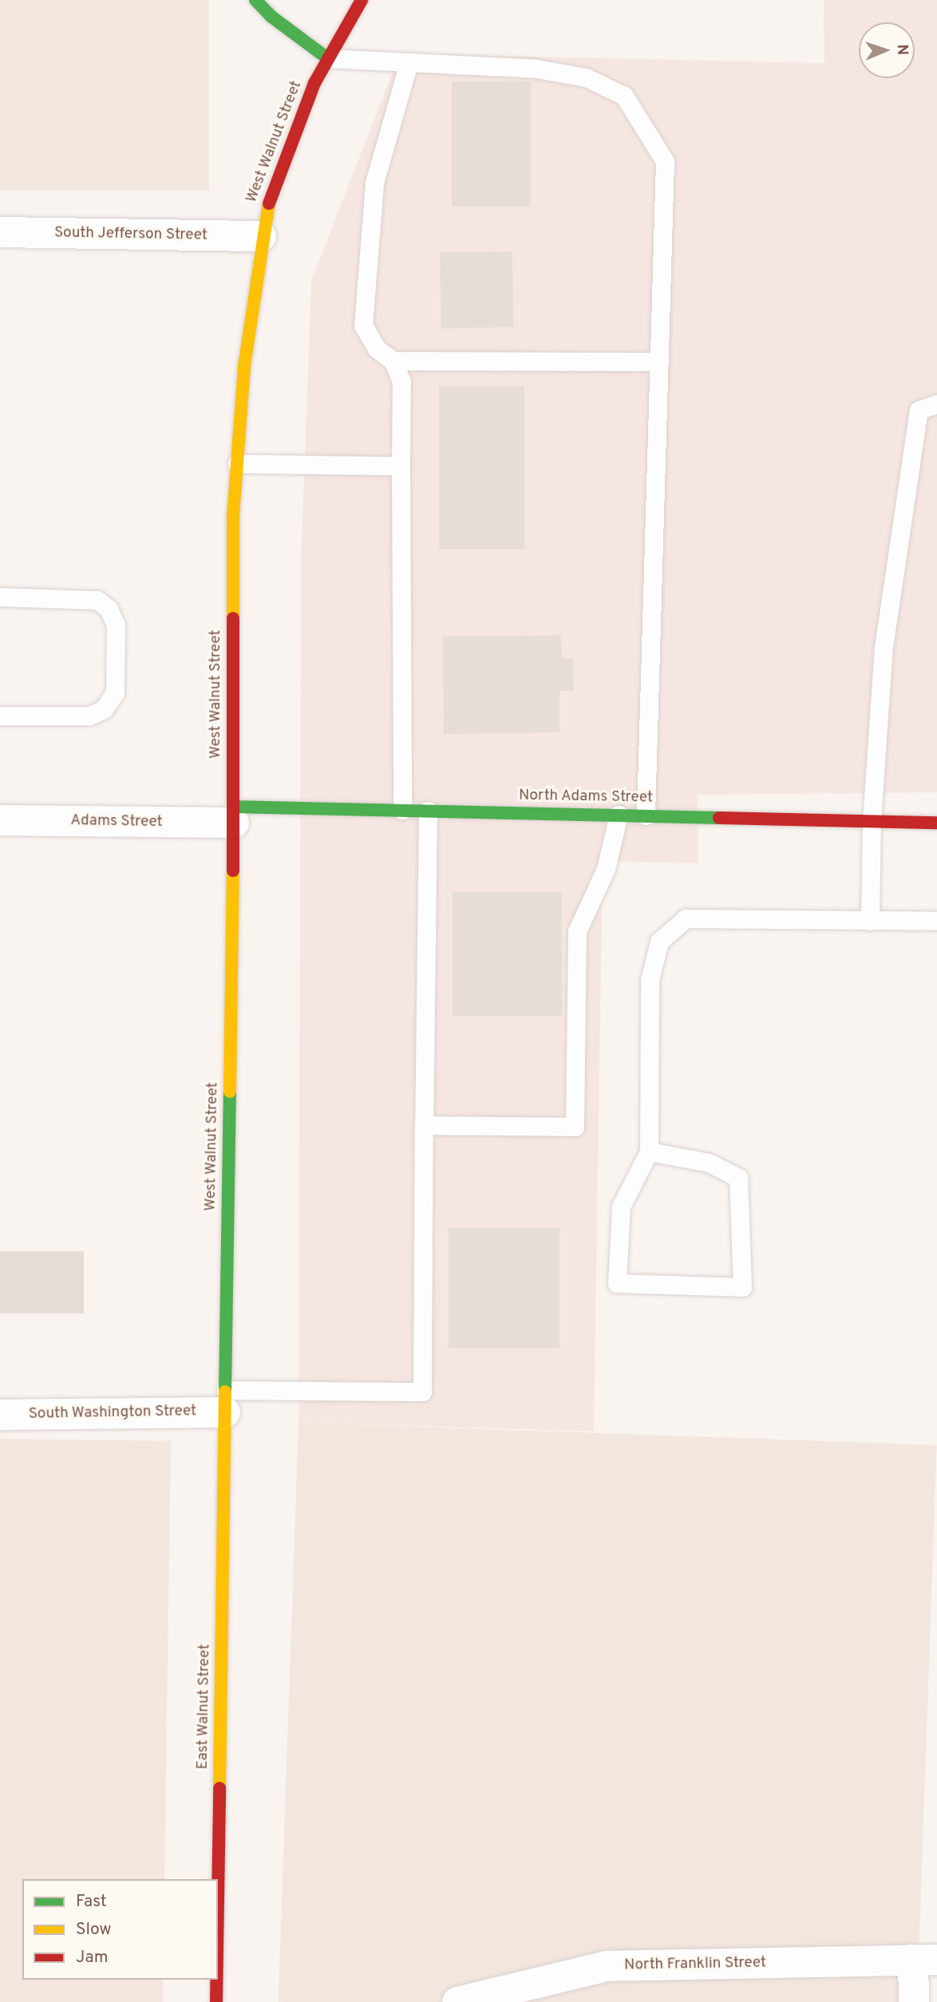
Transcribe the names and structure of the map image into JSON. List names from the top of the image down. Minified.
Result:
{"streets":{"main road":["West Walnut Street","North Adams Street","East Walnut Street"],"street":["South Jefferson Street","Adams Street","South Washington Street","North Franklin Street"]},"crossings":[["West Walnut Street","South Jefferson Street"],["West Walnut Street","North Adams Street"],["West Walnut Street","Adams Street"],["West Walnut Street","South Washington Street"],["West Walnut Street","East Walnut Street"],["North Adams Street","Adams Street"],["South Washington Street","East Walnut Street"]],"legend":["Fast","Slow","Jam"],"north":"right"}
